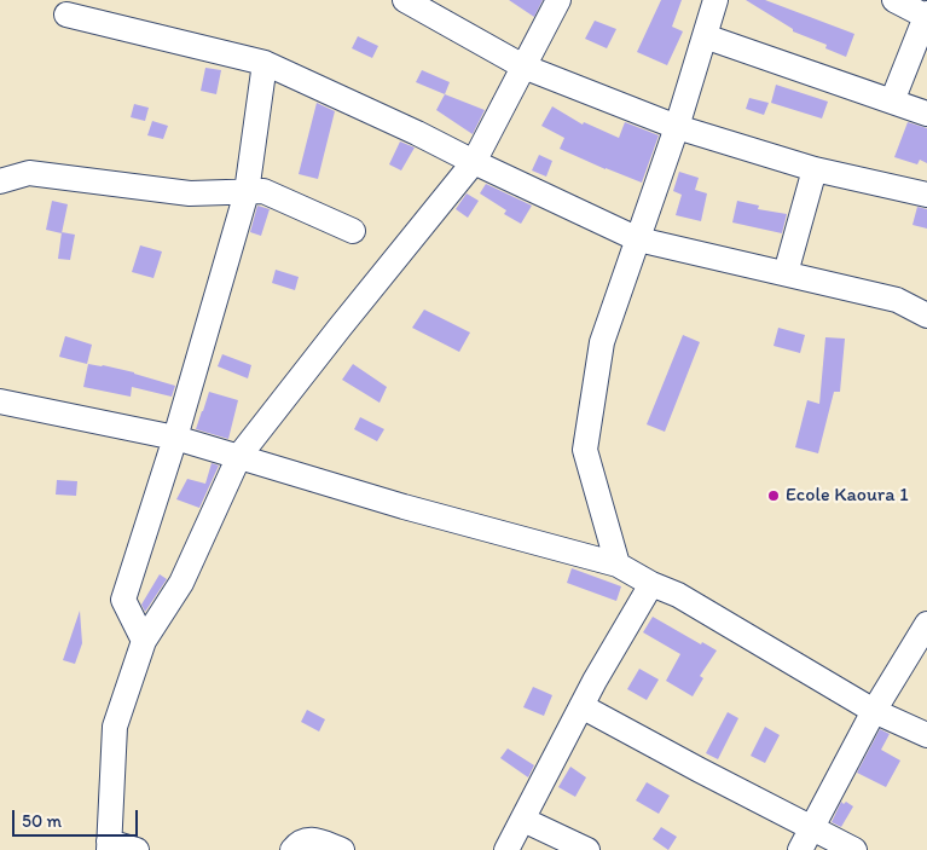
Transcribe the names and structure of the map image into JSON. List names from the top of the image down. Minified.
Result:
{"places":["Ecole Kaoura 1"],"scale_bar":"50 m"}
